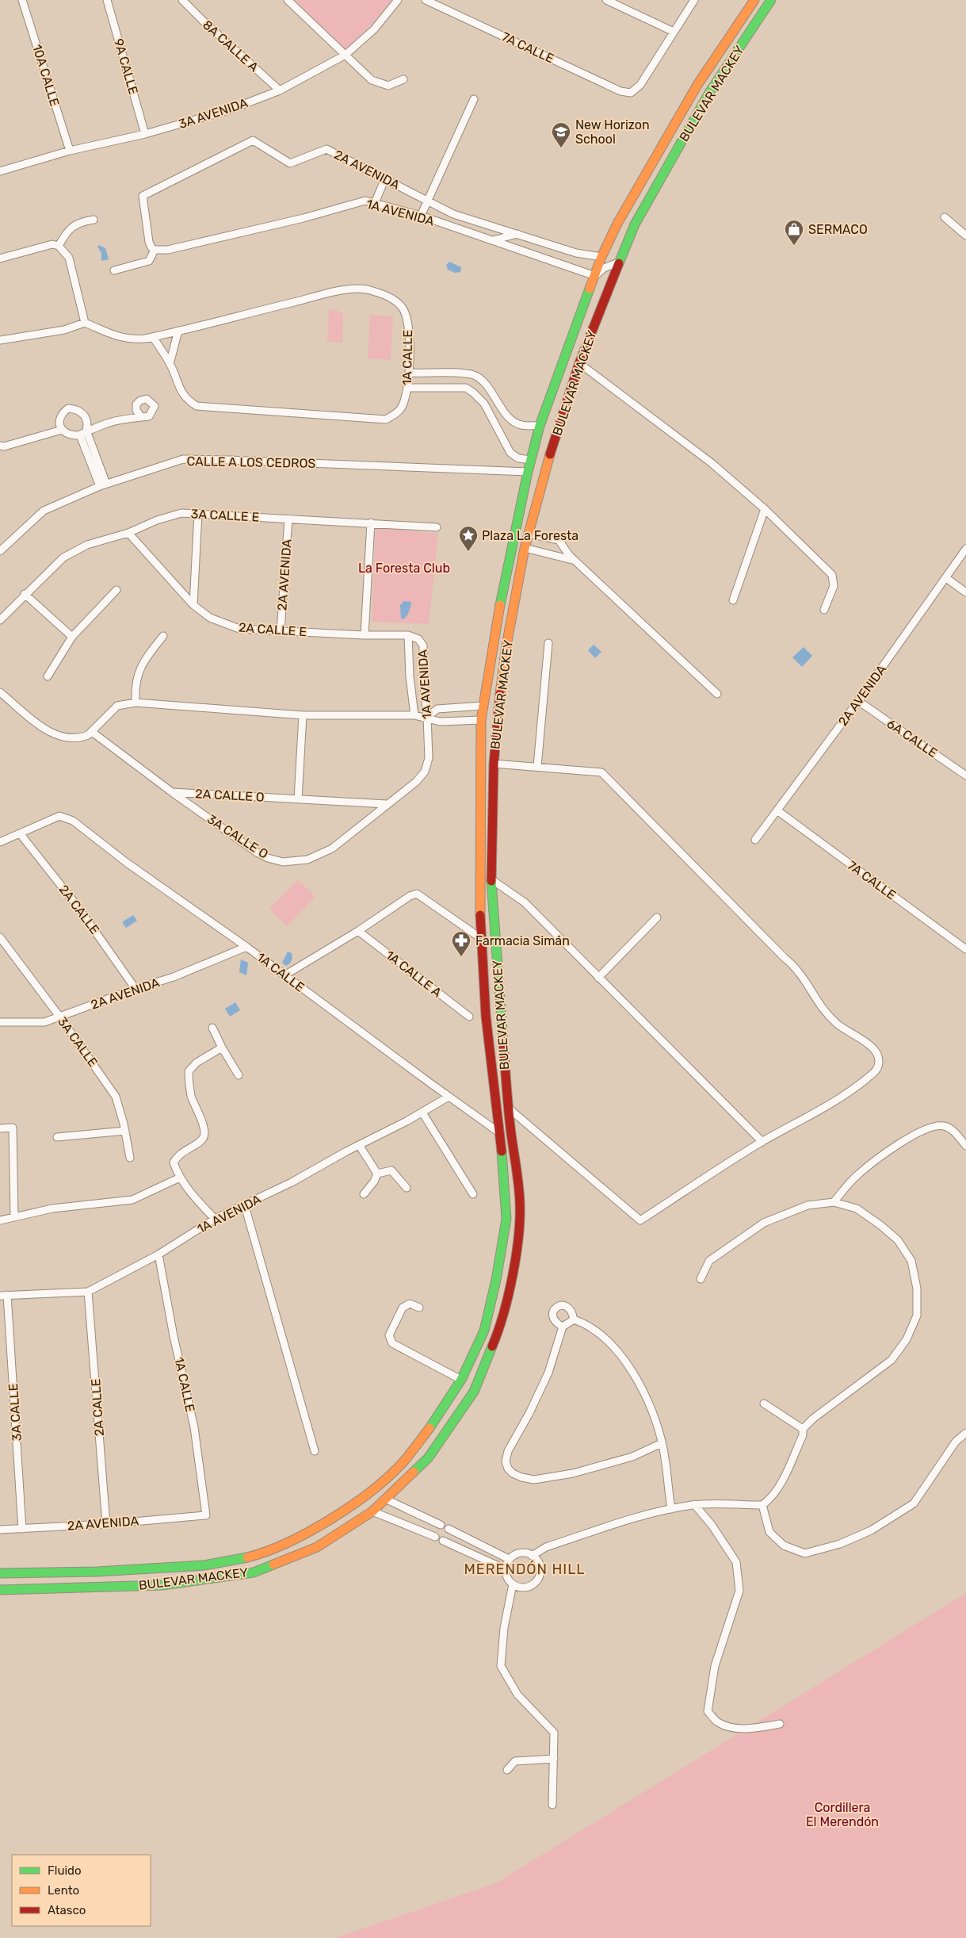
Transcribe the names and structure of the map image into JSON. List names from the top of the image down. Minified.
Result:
{"streets":{"main road":["BULEVAR MACKEY"],"street":["8A CALLE A","7A CALLE","9A CALLE","10A CALLE","3A AVENIDA","2A AVENIDA","1A AVENIDA","1A CALLE","CALLE A LOS CEDROS","3A CALLE E","2A CALLE E","6A CALLE","2A CALLE O","3A CALLE O","2A CALLE","1A CALLE A","3A CALLE"]},"crossings":[["8A CALLE A","3A AVENIDA"],["7A CALLE","2A AVENIDA"],["9A CALLE","3A AVENIDA"],["10A CALLE","3A AVENIDA"],["BULEVAR MACKEY","2A AVENIDA"],["BULEVAR MACKEY","1A AVENIDA"],["BULEVAR MACKEY","1A CALLE"],["BULEVAR MACKEY","CALLE A LOS CEDROS"],["2A AVENIDA","1A AVENIDA"],["2A AVENIDA","1A CALLE"],["2A AVENIDA","3A CALLE E"],["2A AVENIDA","2A CALLE E"],["2A AVENIDA","6A CALLE"],["2A AVENIDA","2A CALLE"],["2A AVENIDA","3A CALLE"],["1A AVENIDA","1A CALLE"],["1A AVENIDA","2A CALLE E"],["1A AVENIDA","2A CALLE O"],["1A AVENIDA","3A CALLE O"],["1A AVENIDA","2A CALLE"],["1A AVENIDA","3A CALLE"],["1A CALLE","2A CALLE"],["3A CALLE E","2A CALLE E"],["2A CALLE O","3A CALLE O"]],"districts":["MERENDÓN HILL"],"parks":["La Foresta Club","Cordillera El Merendón"],"places":{"school or university":["New Horizon School"],"shop":["SERMACO"],"place":["Plaza La Foresta"],"pharmacy":["Farmacia Simán"]},"legend":["Fluido","Lento","Atasco"]}
